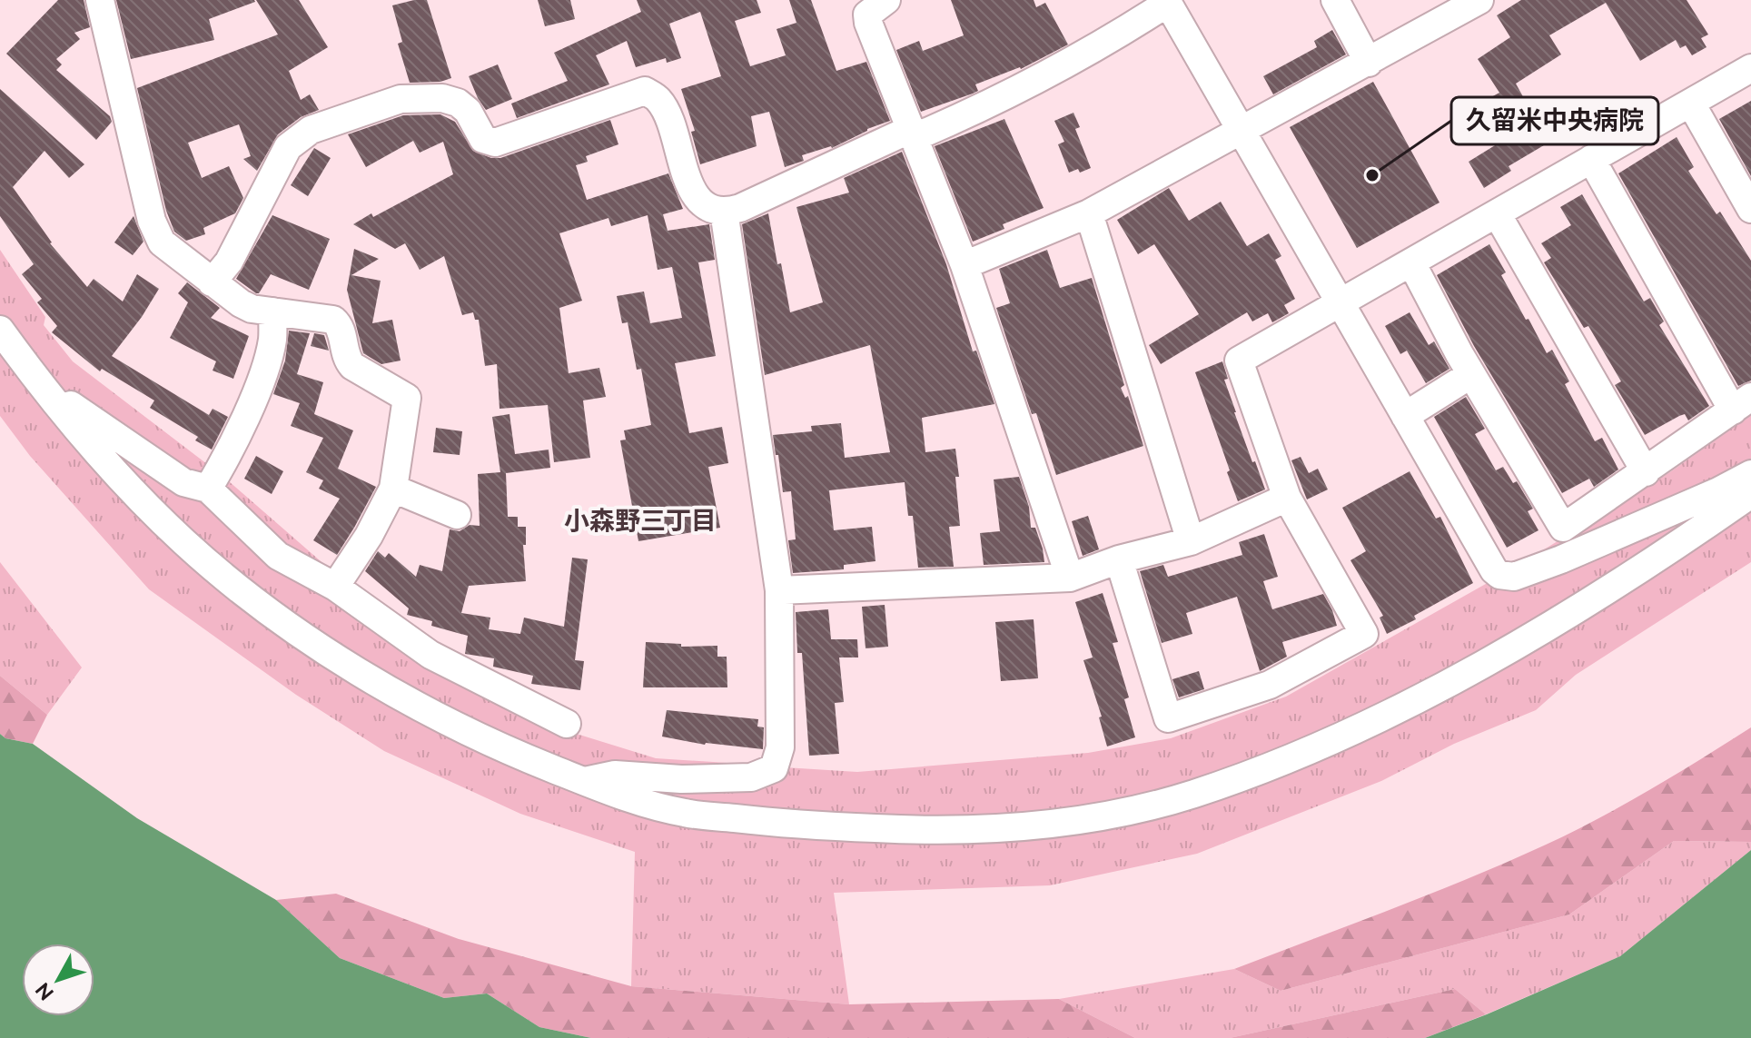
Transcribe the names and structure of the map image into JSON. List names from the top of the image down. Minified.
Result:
{"districts":["小森野三丁目"],"places":["久留米中央病院"],"north":"bottom left"}
